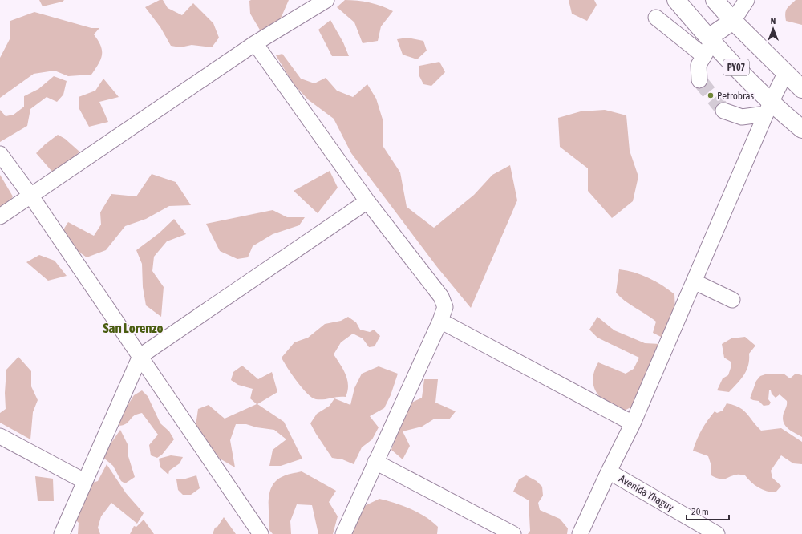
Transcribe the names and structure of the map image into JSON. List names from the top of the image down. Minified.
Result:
{"streets":{"main road":["PY07"],"street":["Avenida Yhaguy"]},"districts":["San Lorenzo"],"places":["Petrobras"],"scale_bar":"20 m","north":"top"}
